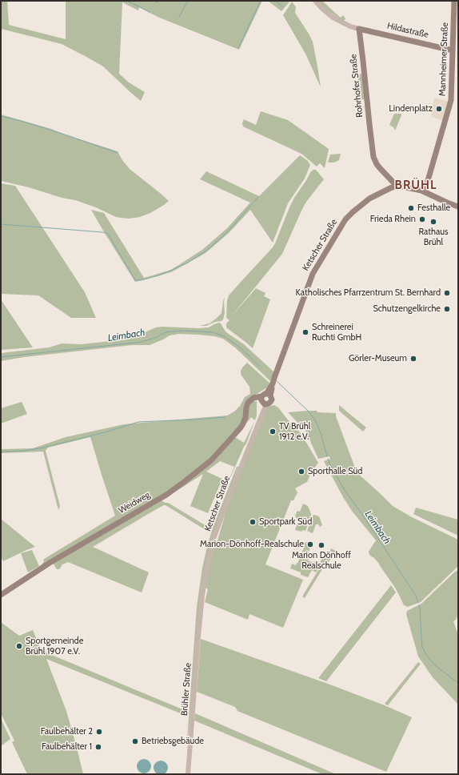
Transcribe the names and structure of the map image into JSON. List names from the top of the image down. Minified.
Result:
{"streets":{"main road":["Hildastraße","Mannheimer Straße","Rohrhofer Straße","Ketscher Straße","Weidweg"],"street":["Brühler Straße"]},"crossings":[["Hildastraße","Mannheimer Straße"],["Hildastraße","Rohrhofer Straße"],["Mannheimer Straße","Ketscher Straße"],["Rohrhofer Straße","Ketscher Straße"],["Ketscher Straße","Weidweg"],["Ketscher Straße","Brühler Straße"]],"districts":["BRÜHL"],"water":["Leimbach"],"places":["Lindenplatz","Festhalle","Frieda Rhein","Rathaus Brühl","Katholisches Pfarrzentrum St. Bernhard","Schutzengelkirche","Schreinerei Ruchti GmbH","Görler-Museum","TV Brühl 1912 e.V.","Sporthalle Süd","Sportpark Süd","Marion-Dönhoff-Realschule","Marion Dönhoff Realschule","Sportgemeinde Brühl 1907 e.V.","Faulbehälter 2","Betriebsgebäude","Faulbehälter 1"]}
